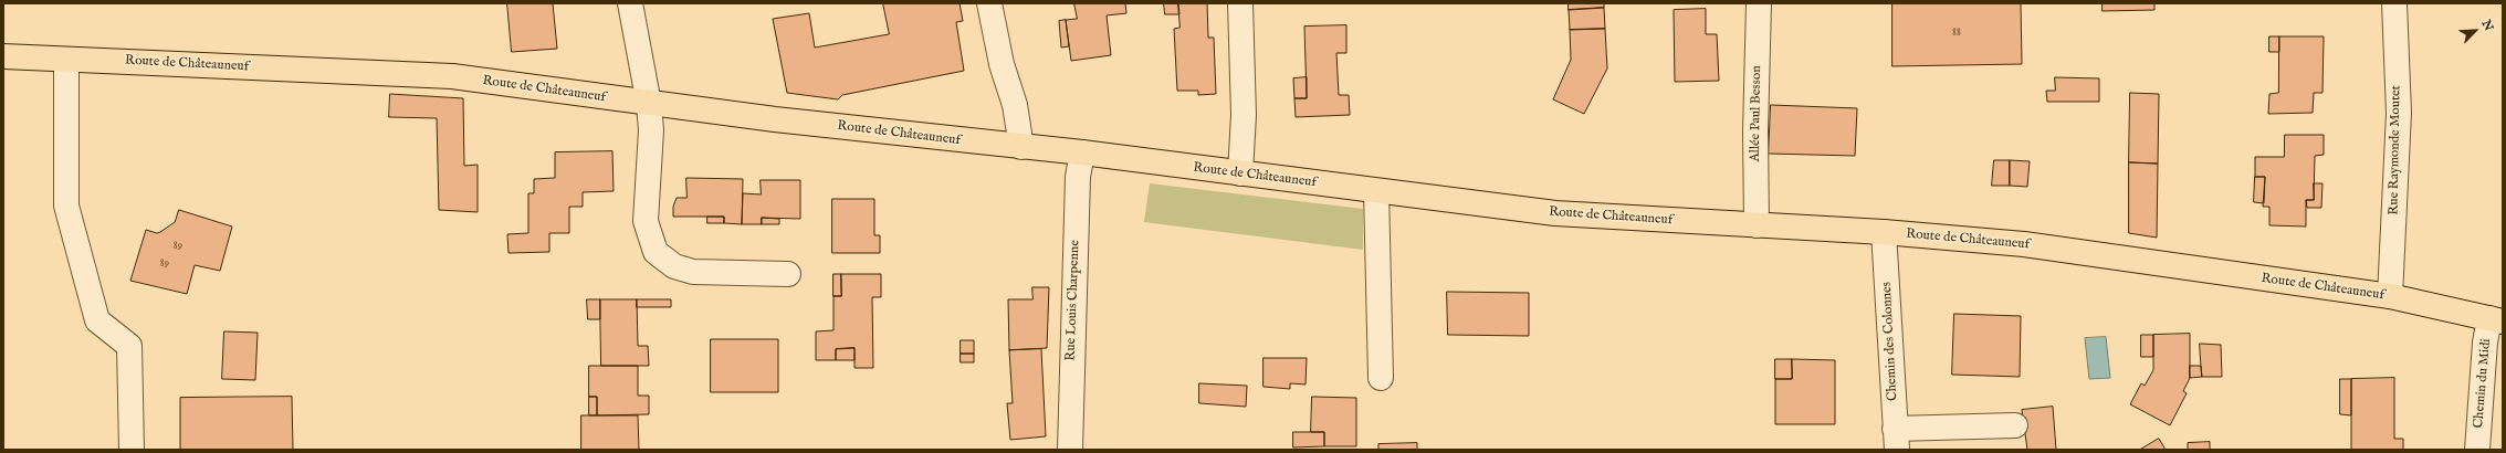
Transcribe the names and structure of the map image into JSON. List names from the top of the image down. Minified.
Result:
{"streets":{"main road":["Route de Châteauneuf"],"street":["Allée Paul Besson","Rue Raymonde Moutet","Rue Louis Charpenne","Chemin des Colonnes","Chemin du Midi"]},"crossings":[["Route de Châteauneuf","Allée Paul Besson"],["Route de Châteauneuf","Rue Raymonde Moutet"],["Route de Châteauneuf","Rue Louis Charpenne"],["Route de Châteauneuf","Chemin des Colonnes"],["Route de Châteauneuf","Chemin du Midi"]],"house_numbers":["88","89","89"],"north":"top right"}
